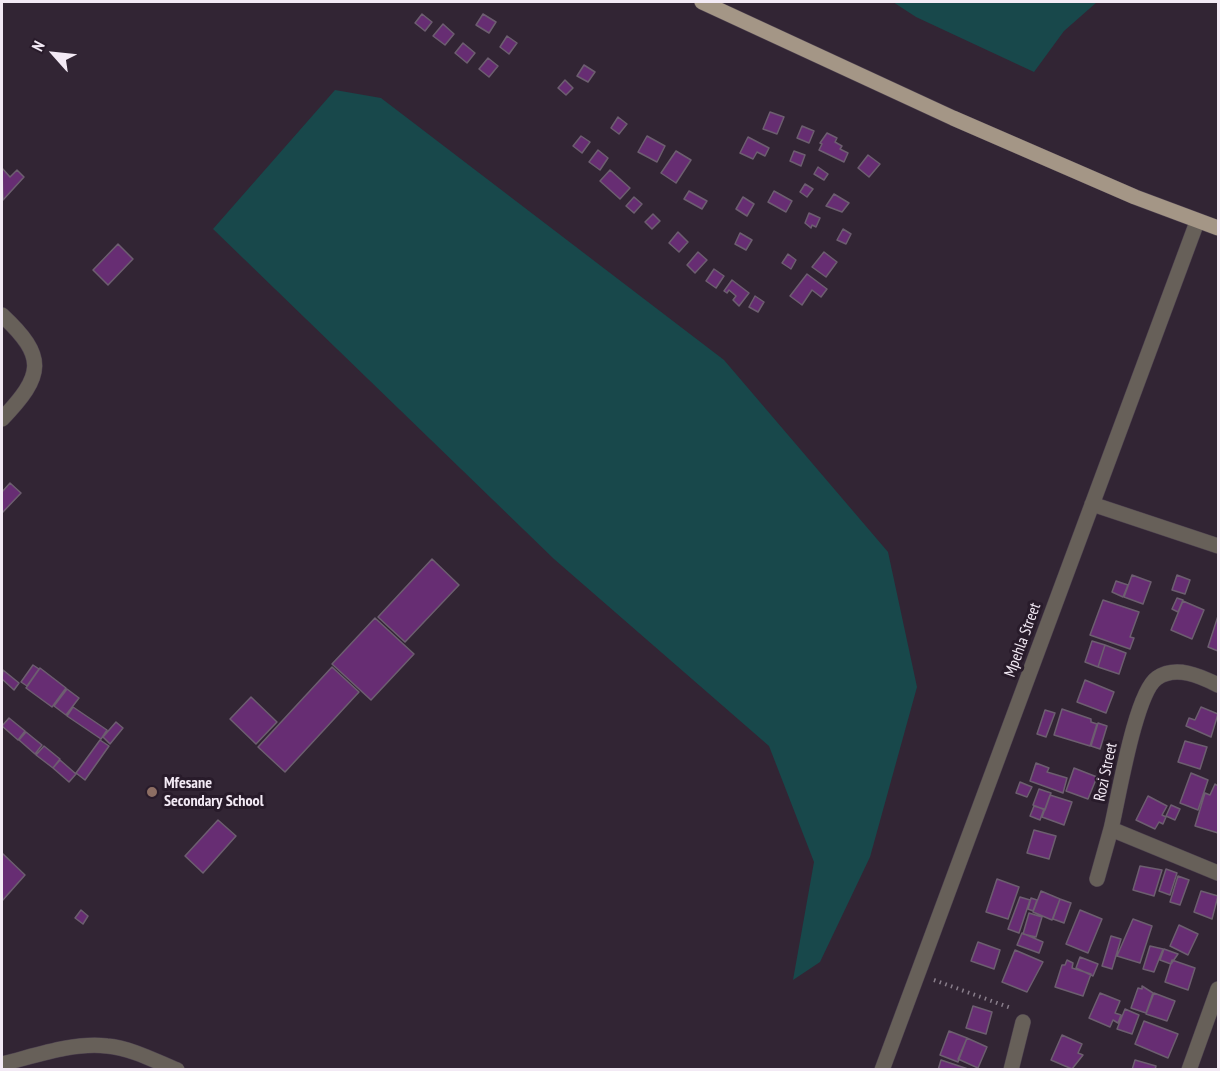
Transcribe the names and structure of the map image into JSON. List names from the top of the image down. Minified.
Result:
{"streets":{"street":["Mpehla Street","Rozi Street"]},"places":["Mfesane Secondary School"],"north":"top left"}
